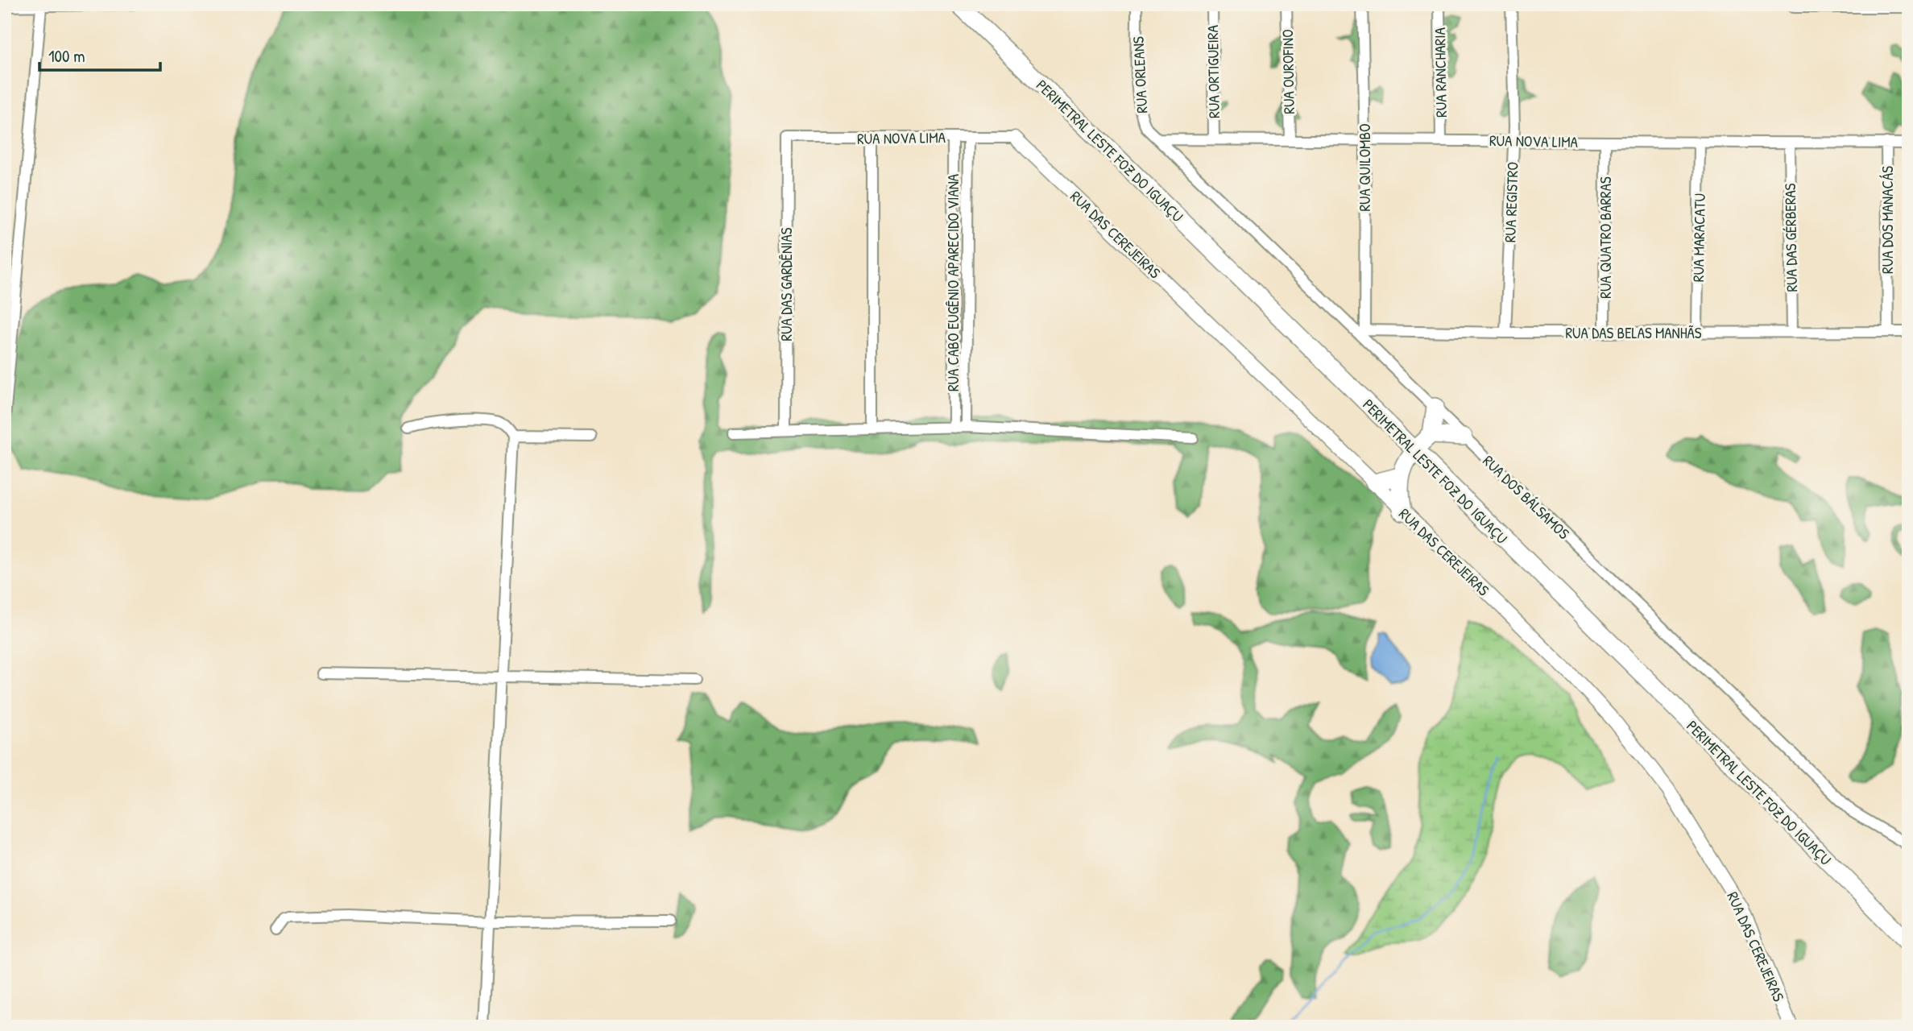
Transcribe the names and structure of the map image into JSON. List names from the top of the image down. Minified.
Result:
{"streets":{"highway":["PERIMETRAL LESTE FOZ DO IGUAÇU"],"street":["RUA ORTIGUEIRA","RUA OUROFINO","RUA RANCHARIA","RUA ORLEANS","RUA NOVA LIMA","RUA QUILOMBO","RUA REGISTRO","RUA DOS MANACÁS","RUA DAS CEREJEIRAS","RUA QUATRO BARRAS","RUA MARACATU","RUA DAS GÉRBERAS","RUA CABO EUGÊNIO APARECIDO VIANA","RUA DAS GARDÊNIAS","RUA DAS BELAS MANHÃS","RUA DOS BÁLSAMOS"]},"crossings":[["RUA ORTIGUEIRA","RUA NOVA LIMA"],["RUA OUROFINO","RUA NOVA LIMA"],["RUA RANCHARIA","RUA NOVA LIMA"],["RUA ORLEANS","RUA NOVA LIMA"],["RUA ORLEANS","RUA DOS BÁLSAMOS"],["RUA NOVA LIMA","RUA QUILOMBO"],["RUA NOVA LIMA","RUA REGISTRO"],["RUA NOVA LIMA","RUA DOS MANACÁS"],["RUA NOVA LIMA","RUA DAS CEREJEIRAS"],["RUA NOVA LIMA","RUA QUATRO BARRAS"],["RUA NOVA LIMA","RUA MARACATU"],["RUA NOVA LIMA","RUA DAS GÉRBERAS"],["RUA NOVA LIMA","RUA CABO EUGÊNIO APARECIDO VIANA"],["RUA NOVA LIMA","RUA DAS GARDÊNIAS"],["RUA NOVA LIMA","RUA DOS BÁLSAMOS"],["RUA QUILOMBO","RUA DAS BELAS MANHÃS"],["RUA QUILOMBO","RUA DOS BÁLSAMOS"],["RUA REGISTRO","RUA DAS BELAS MANHÃS"],["RUA DOS MANACÁS","RUA DAS BELAS MANHÃS"],["RUA QUATRO BARRAS","RUA DAS BELAS MANHÃS"],["RUA MARACATU","RUA DAS BELAS MANHÃS"],["RUA DAS GÉRBERAS","RUA DAS BELAS MANHÃS"],["RUA DAS BELAS MANHÃS","RUA DOS BÁLSAMOS"]],"scale_bar":"100 m"}
